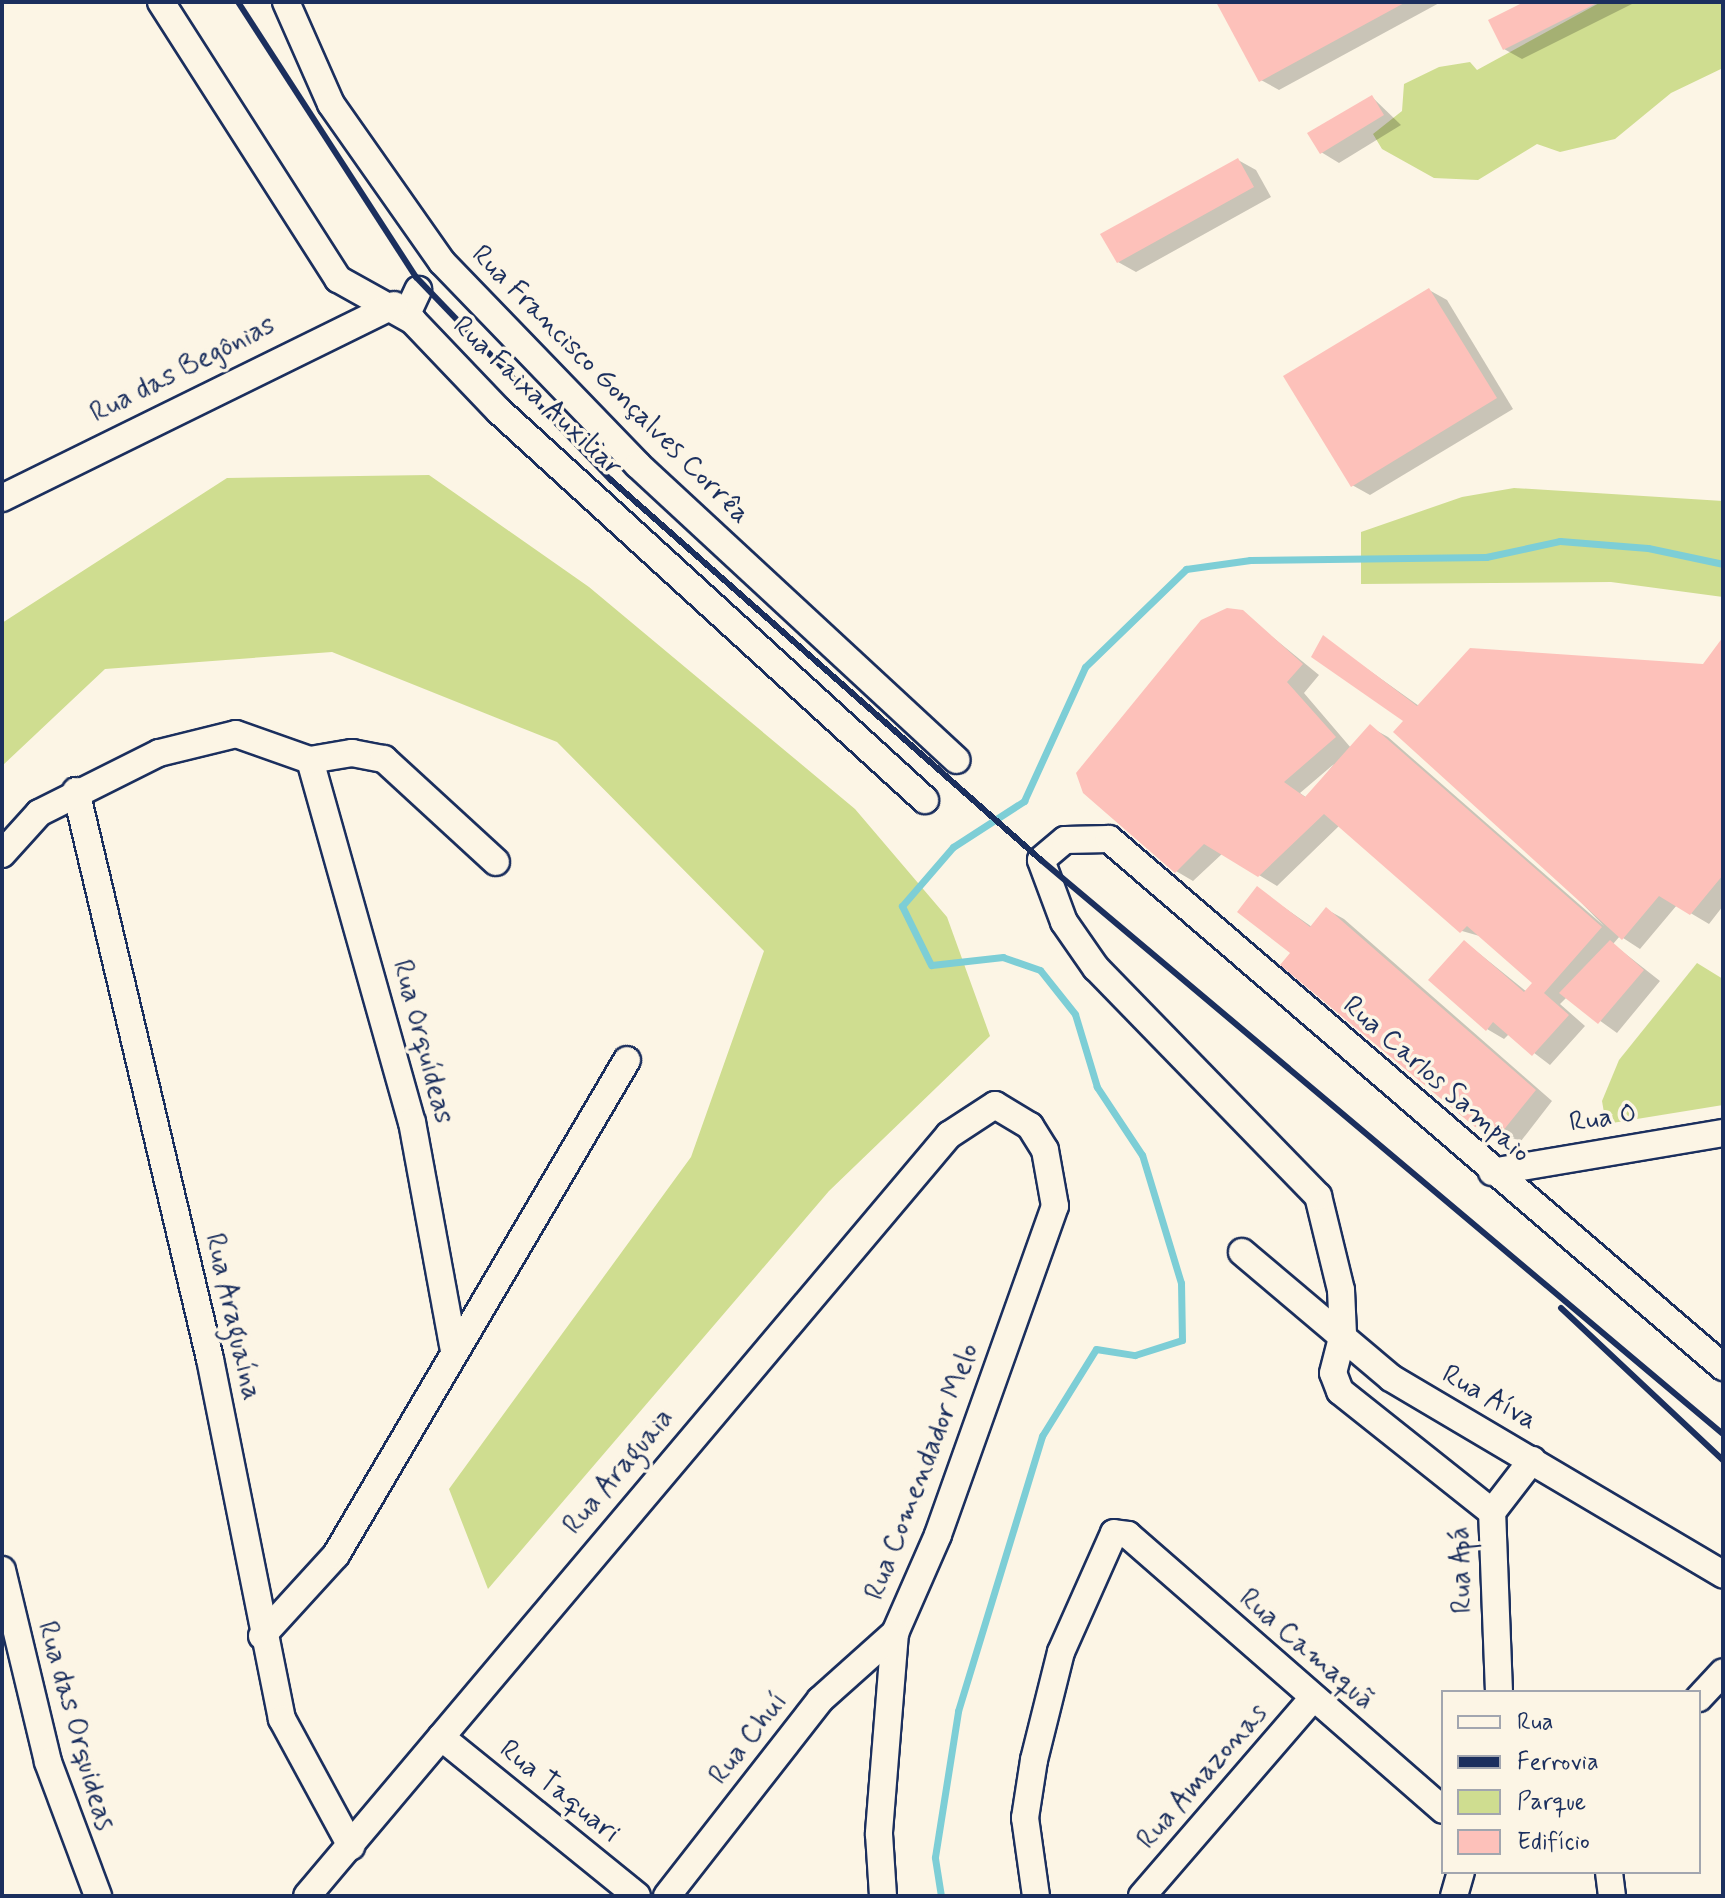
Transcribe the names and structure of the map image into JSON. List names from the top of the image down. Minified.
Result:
{"streets":{"street":["Rua das Begônias","Rua Francisco Gonçalves Corrêa","Rua Faixa Auxiliar","Rua Orquídeas","Rua Carlos Sampaio","Rua O","Rua Araguaína","Rua Aíva","Rua Araguaia","Rua Comendador Melo","Rua Apá","Rua Camaquã","Rua das Orquideas","Rua Chuí","Rua Amazonas","Rua Taquari"]},"crossings":[["Rua das Begônias","Rua Faixa Auxiliar"],["Rua Carlos Sampaio","Rua O"],["Rua Carlos Sampaio","Rua Aíva"],["Rua Araguaína","Rua Araguaia"],["Rua Aíva","Rua Apá"],["Rua Araguaia","Rua Comendador Melo"],["Rua Araguaia","Rua Taquari"],["Rua Comendador Melo","Rua Chuí"],["Rua Camaquã","Rua Amazonas"]],"legend":["Rua","Ferrovia","Parque","Edifício"]}
